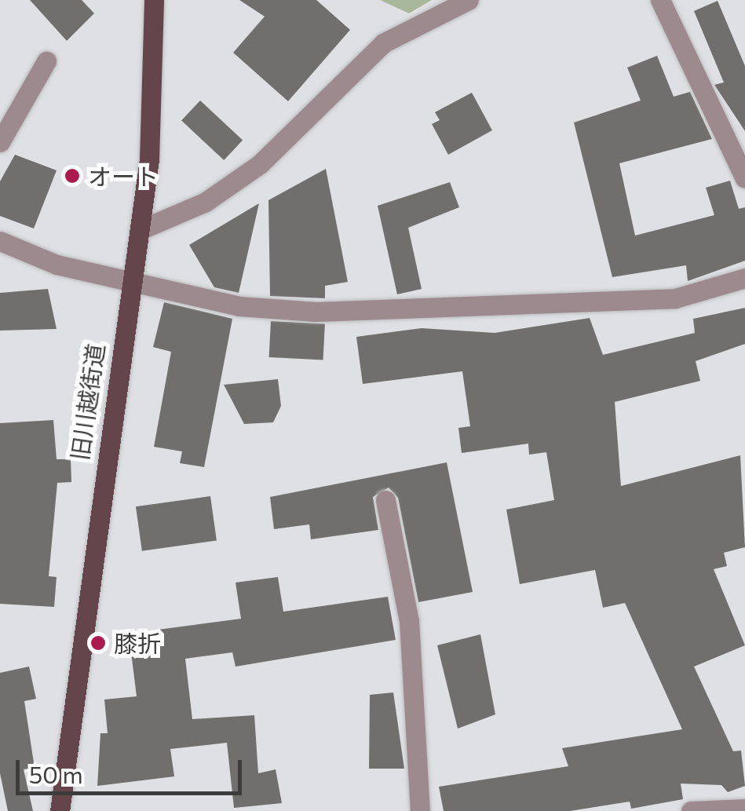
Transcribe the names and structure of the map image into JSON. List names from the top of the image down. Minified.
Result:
{"streets":{"main road":["旧川越街道"]},"places":["オート","膝折"],"scale_bar":"50 m"}
